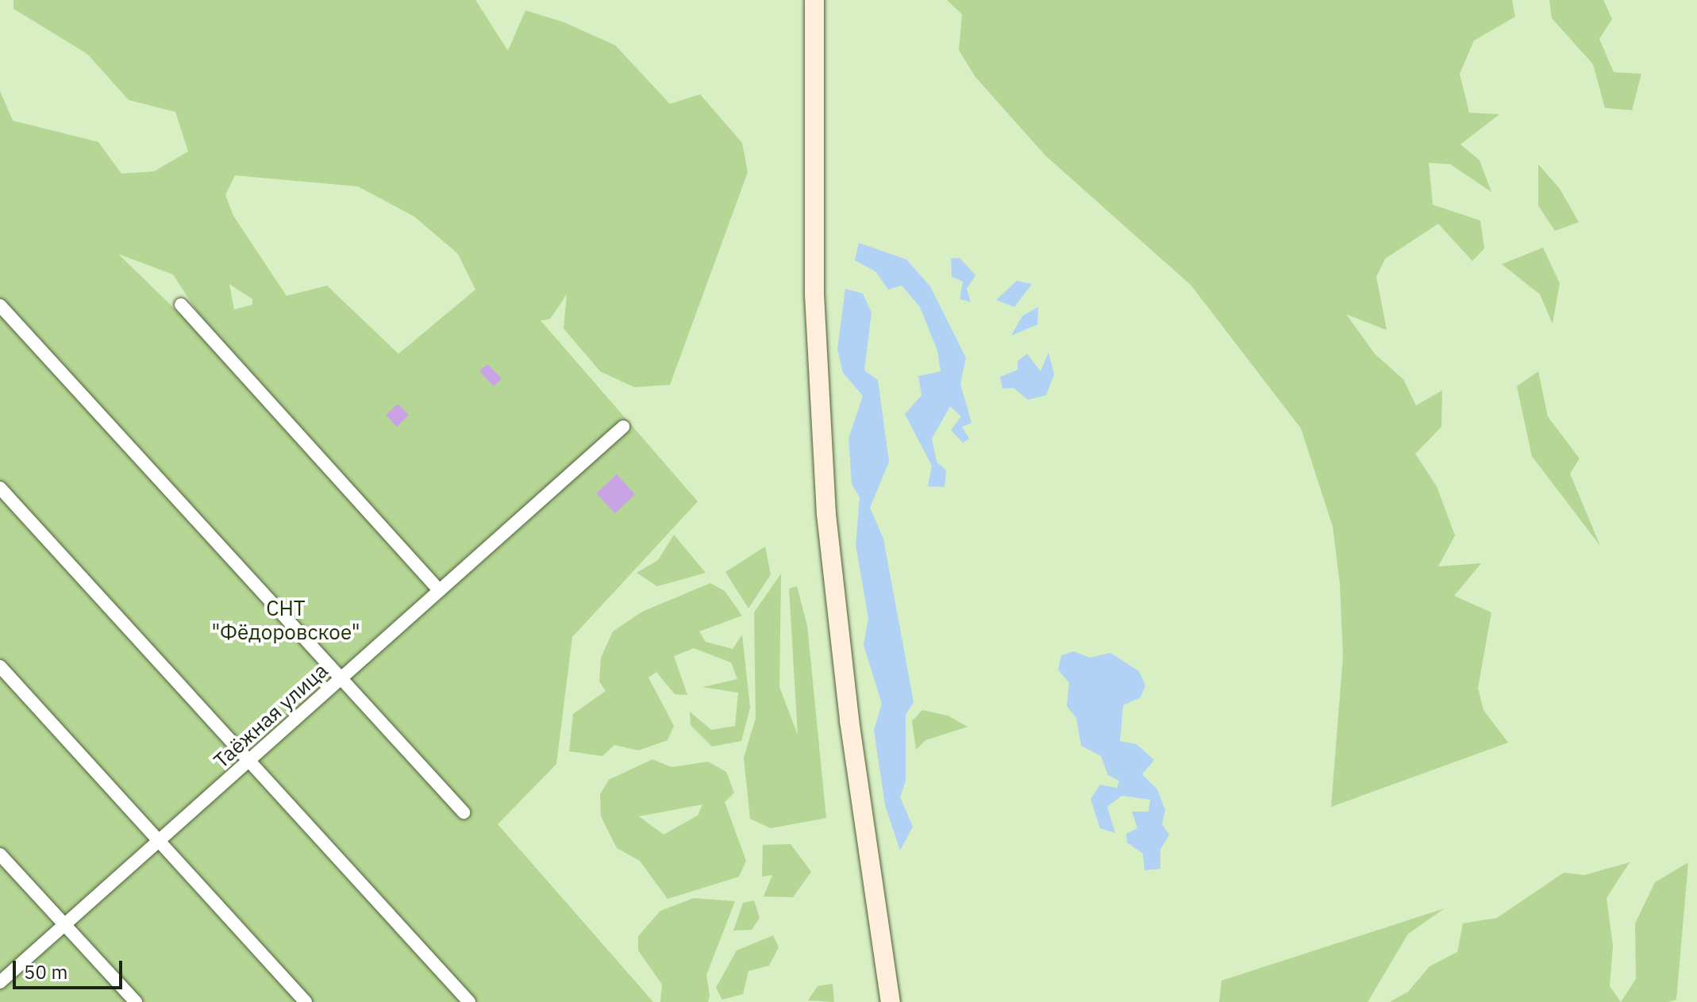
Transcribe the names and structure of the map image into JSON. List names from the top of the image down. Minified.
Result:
{"streets":{"street":["Таёжная улица"]},"parks":["СНТ \"Фёдоровское\""],"scale_bar":"50 m"}
